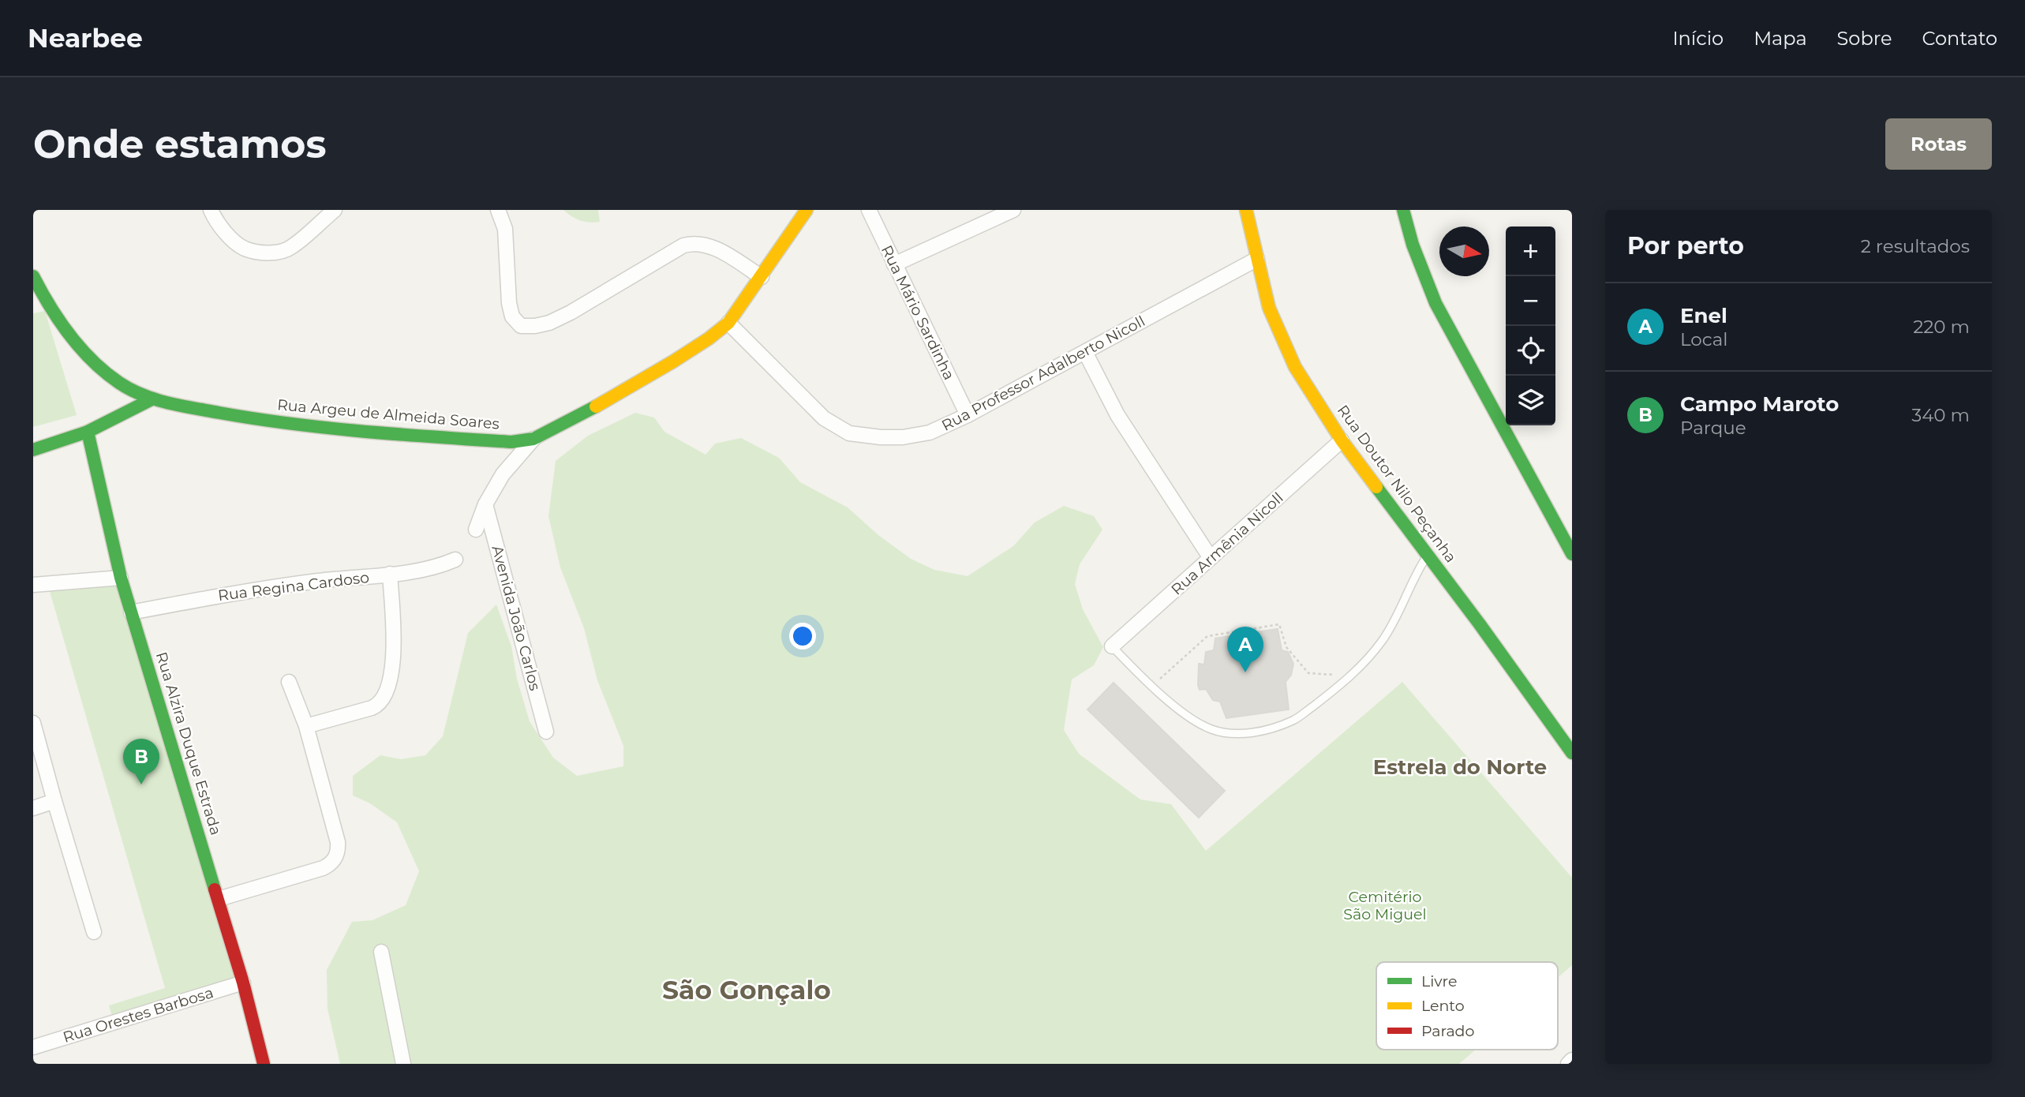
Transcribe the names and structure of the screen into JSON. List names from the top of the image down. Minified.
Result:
{"streets":{"street":["Rua Mário Sardinha","Rua Professor Adalberto Nicoll","Rua Argeu de Almeida Soares","Rua Doutor Nilo Peçanha","Rua Armênia Nicoll","Rua Regina Cardoso","Avenida João Carlos","Rua Alzira Duque Estrada","Rua Orestes Barbosa"]},"crossings":[["Rua Mário Sardinha","Rua Professor Adalberto Nicoll"],["Rua Professor Adalberto Nicoll","Rua Argeu de Almeida Soares"],["Rua Professor Adalberto Nicoll","Rua Doutor Nilo Peçanha"],["Rua Doutor Nilo Peçanha","Rua Armênia Nicoll"],["Rua Regina Cardoso","Rua Alzira Duque Estrada"],["Rua Alzira Duque Estrada","Rua Orestes Barbosa"]],"districts":["Estrela do Norte","São Gonçalo"],"parks":["Cemitério São Miguel"],"legend":["Livre","Lento","Parado"],"north":"right","page":{"header":"Nearbee","nav":["Início","Mapa","Sobre","Contato"],"buttons":"Rotas","title":"Onde estamos","heading":["Por perto","2 resultados"],"map_buttons":["+","−"],"list":[{"mark":"A","name":"Enel","note":"Local","value":"220 m"},{"mark":"B","name":"Campo Maroto","note":"Parque","value":"340 m"}],"pins":["A","B"]}}
